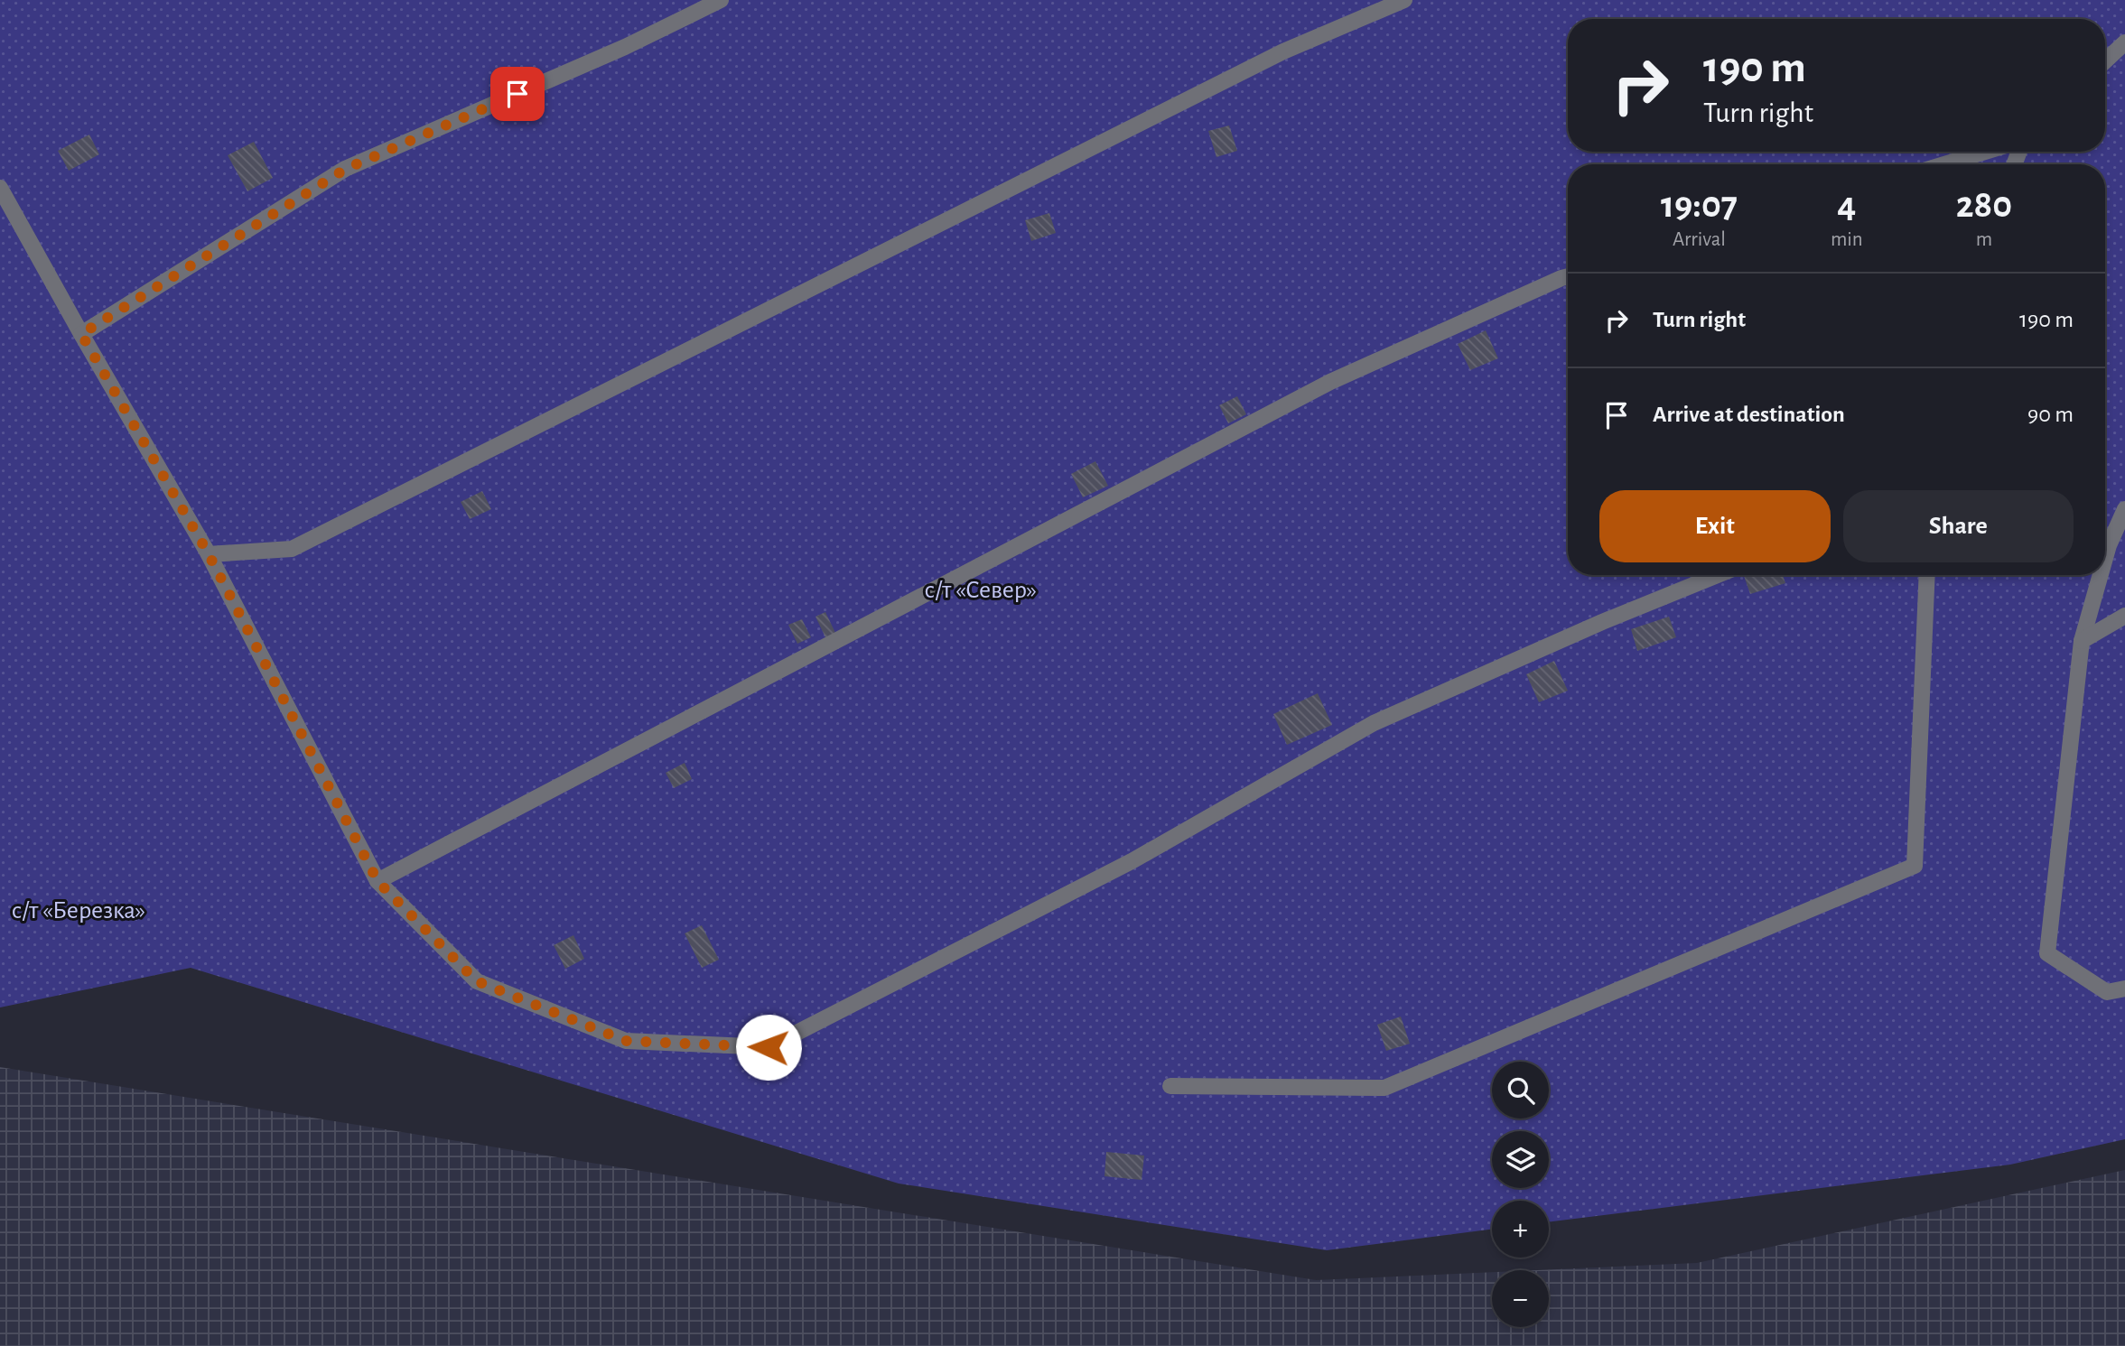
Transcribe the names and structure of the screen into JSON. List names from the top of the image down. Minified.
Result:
{"parks":["с/т «Север»","с/т «Березка»"],"page":{"turn":["190 m","Turn right"],"eta":["19:07","Arrival","4","min","280","m"],"list":[{"name":"Turn right","value":"190 m"},{"name":"Arrive at destination","value":"90 m"}],"buttons":["Exit","Share"],"map_buttons":["+","−"]}}
